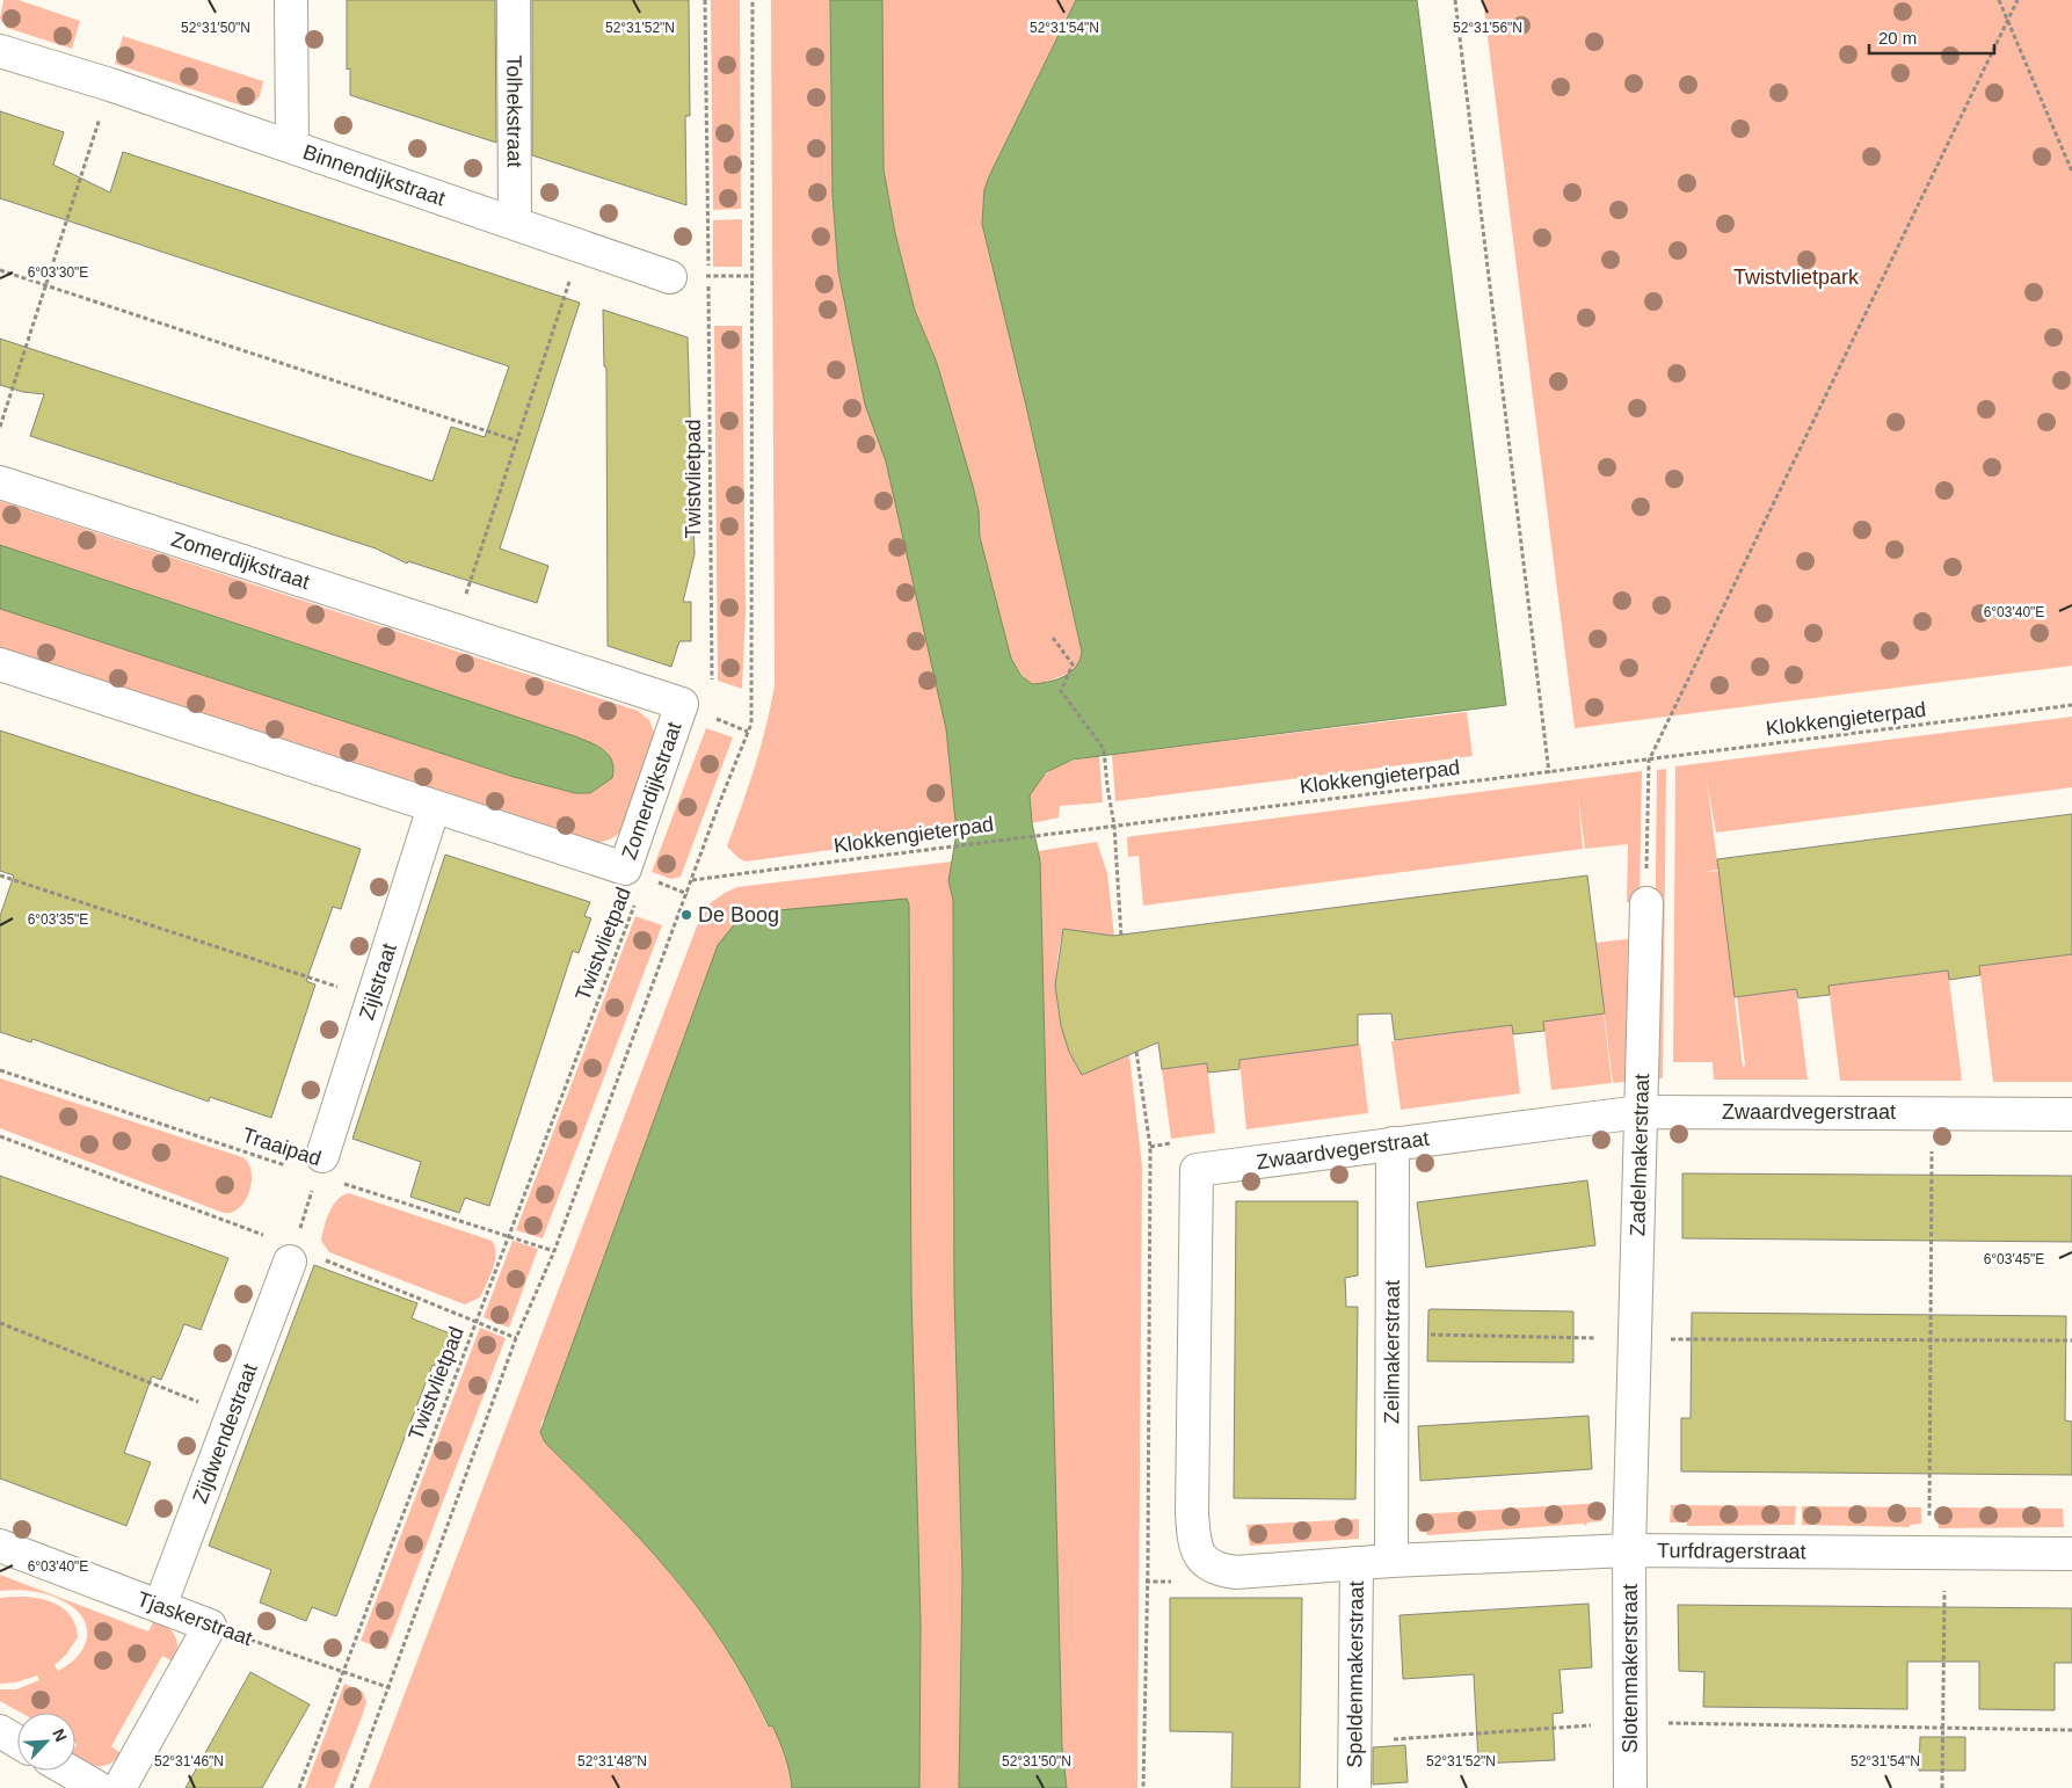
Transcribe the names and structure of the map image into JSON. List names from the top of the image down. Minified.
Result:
{"streets":{"street":["Tolhekstraat","Binnendijkstraat","Zomerdijkstraat","Zijlstraat","Zwaardvegerstraat","Zadelmakerstraat","Zeilmakerstraat","Zijdwendestraat","Turfdragerstraat","Tjaskerstraat","Slotenmakerstraat","Speldenmakerstraat"],"path":["Twistvlietpad","Klokkengieterpad","Traaipad"]},"crossings":[["Tolhekstraat","Binnendijkstraat"],["Twistvlietpad","Traaipad"],["Twistvlietpad","Tjaskerstraat"],["Zomerdijkstraat","Zijlstraat"],["Zijlstraat","Traaipad"],["Zwaardvegerstraat","Zadelmakerstraat"],["Zwaardvegerstraat","Zeilmakerstraat"],["Zwaardvegerstraat","Turfdragerstraat"],["Zwaardvegerstraat","Speldenmakerstraat"],["Zadelmakerstraat","Turfdragerstraat"],["Zadelmakerstraat","Slotenmakerstraat"],["Zeilmakerstraat","Turfdragerstraat"],["Zijdwendestraat","Tjaskerstraat"],["Turfdragerstraat","Slotenmakerstraat"]],"parks":["Twistvlietpark"],"places":["De Boog"],"scale_bar":"20 m","north":"top right","coordinates":["52°31'50\"N","52°31'52\"N","52°31'54\"N","52°31'56\"N","6°03'30\"E","6°03'40\"E","6°03'35\"E","6°03'45\"E","52°31'46\"N","52°31'48\"N"]}
